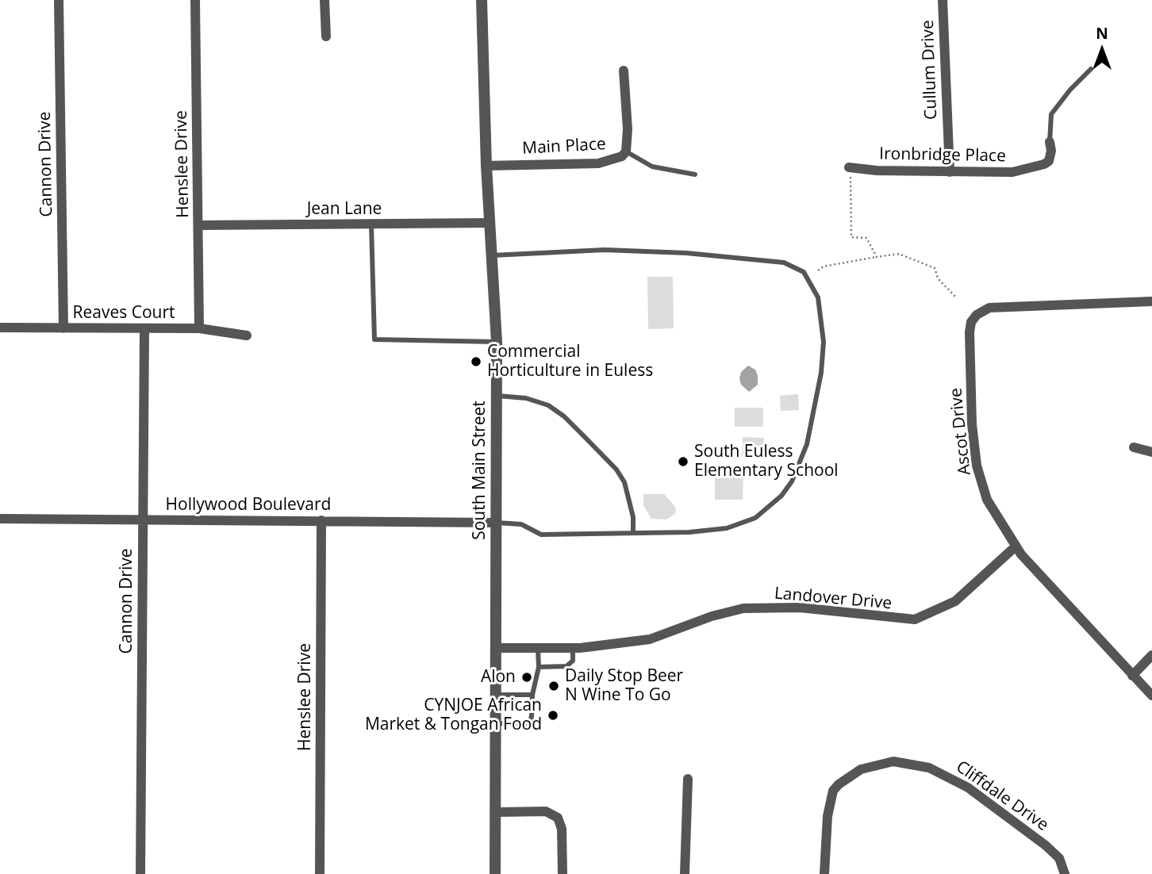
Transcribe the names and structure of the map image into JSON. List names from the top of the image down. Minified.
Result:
{"streets":{"street":["Cullum Drive","Main Place","Ironbridge Place","Cannon Drive","Henslee Drive","Jean Lane","Reaves Court","Ascot Drive","South Main Street","Hollywood Boulevard","Landover Drive","Cliffdale Drive"]},"crossings":[["Cullum Drive","Ironbridge Place"],["Main Place","South Main Street"],["Cannon Drive","Reaves Court"],["Cannon Drive","Hollywood Boulevard"],["Henslee Drive","Jean Lane"],["Henslee Drive","Reaves Court"],["Henslee Drive","Hollywood Boulevard"],["Jean Lane","South Main Street"],["Ascot Drive","Landover Drive"],["South Main Street","Hollywood Boulevard"],["South Main Street","Landover Drive"]],"places":["Commercial Horticulture in Euless","South Euless Elementary School","Alon","Daily Stop Beer N Wine To Go","CYNJOE African Market & Tongan Food"],"north":"top"}
